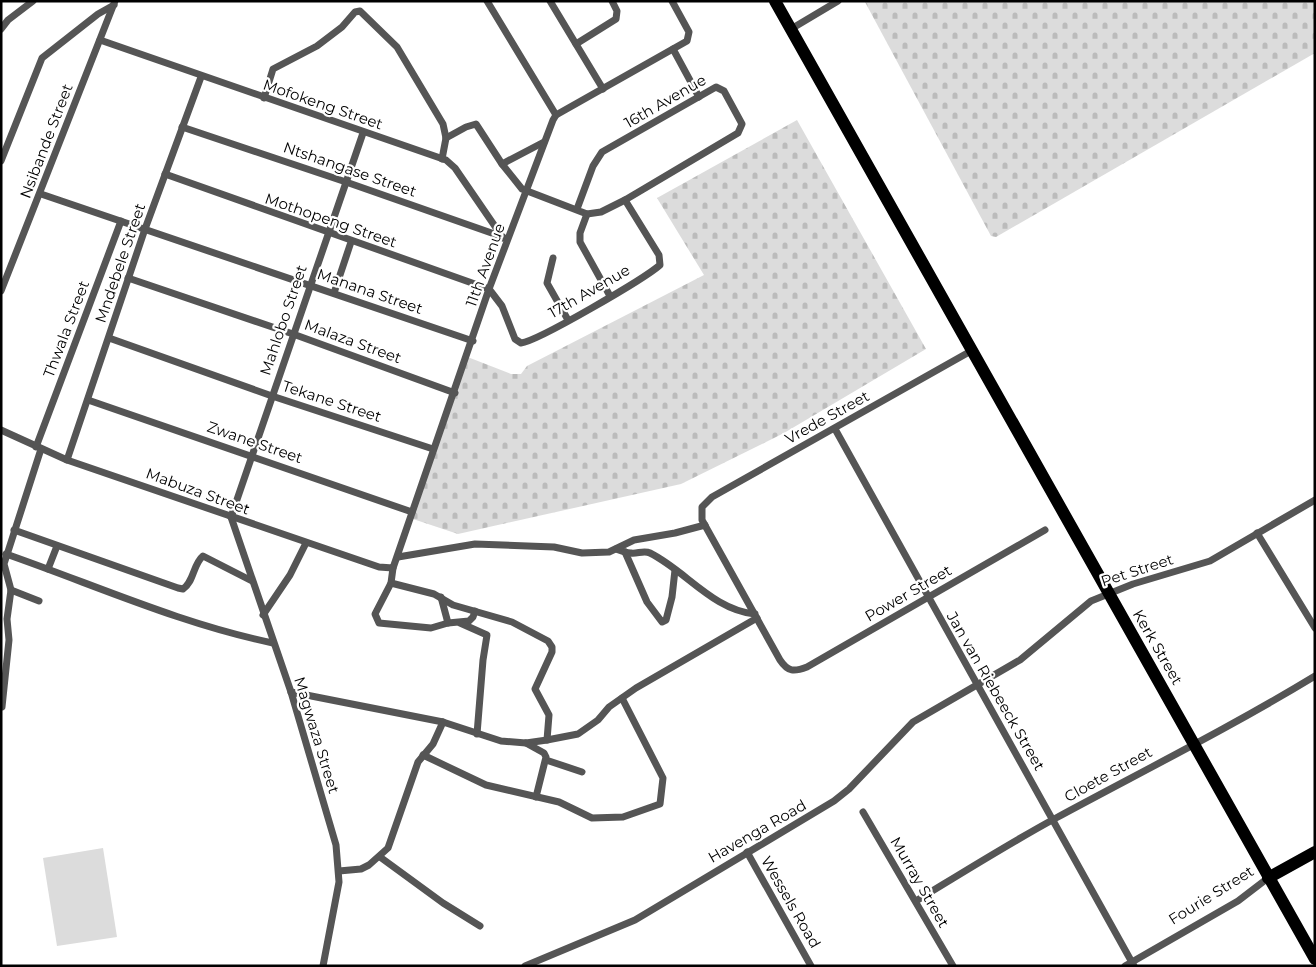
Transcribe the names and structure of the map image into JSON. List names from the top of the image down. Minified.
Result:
{"streets":{"highway":["Kerk Street","Fourie Street"],"street":["16th Avenue","Mofokeng Street","Nsibande Street","Ntshangase Street","Mothopeng Street","Mndebele Street","11th Avenue","Manana Street","17th Avenue","Mahlobo Street","Thwala Street","Malaza Street","Tekane Street","Vrede Street","Zwane Street","Mabuza Street","Pet Street","Power Street","Jan van Riebeeck Street","Magwaza Street","Cloete Street","Havenga Road","Murray Street","Wessels Road"]},"crossings":[["16th Avenue","17th Avenue"],["Mofokeng Street","Nsibande Street"],["Mofokeng Street","Ntshangase Street"],["Mofokeng Street","Mndebele Street"],["Mofokeng Street","11th Avenue"],["Mofokeng Street","Mahlobo Street"],["Nsibande Street","Manana Street"],["Ntshangase Street","Mndebele Street"],["Ntshangase Street","11th Avenue"],["Ntshangase Street","Mahlobo Street"],["Mothopeng Street","Mndebele Street"],["Mothopeng Street","11th Avenue"],["Mothopeng Street","17th Avenue"],["Mothopeng Street","Mahlobo Street"],["Mndebele Street","Manana Street"],["Mndebele Street","Malaza Street"],["Mndebele Street","Tekane Street"],["Mndebele Street","Zwane Street"],["Mndebele Street","Mabuza Street"],["11th Avenue","Manana Street"],["11th Avenue","17th Avenue"],["11th Avenue","Malaza Street"],["11th Avenue","Tekane Street"],["11th Avenue","Zwane Street"],["11th Avenue","Mabuza Street"],["Manana Street","Mahlobo Street"],["Manana Street","Thwala Street"],["Mahlobo Street","Malaza Street"],["Mahlobo Street","Tekane Street"],["Mahlobo Street","Zwane Street"],["Mahlobo Street","Mabuza Street"],["Mahlobo Street","Magwaza Street"],["Thwala Street","Mabuza Street"],["Vrede Street","Kerk Street"],["Vrede Street","Jan van Riebeeck Street"],["Mabuza Street","Magwaza Street"],["Pet Street","Kerk Street"],["Pet Street","Jan van Riebeeck Street"],["Pet Street","Havenga Road"],["Power Street","Jan van Riebeeck Street"],["Kerk Street","Cloete Street"],["Kerk Street","Fourie Street"],["Jan van Riebeeck Street","Cloete Street"],["Jan van Riebeeck Street","Havenga Road"],["Jan van Riebeeck Street","Fourie Street"],["Cloete Street","Murray Street"],["Havenga Road","Wessels Road"]]}
